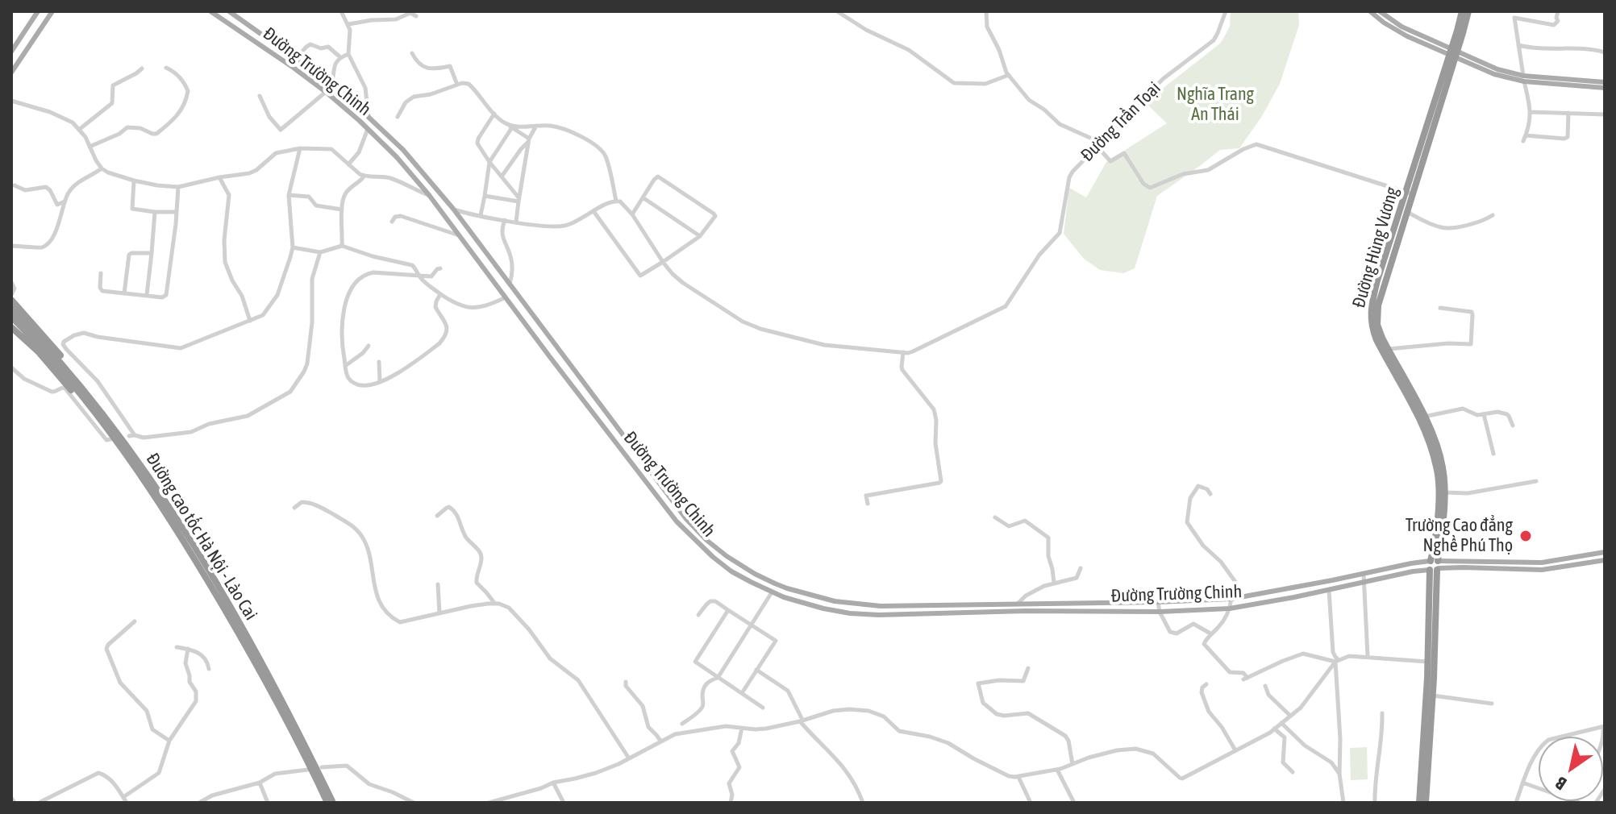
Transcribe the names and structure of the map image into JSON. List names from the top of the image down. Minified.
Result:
{"streets":{"highway":["Đường Hùng Vương","Đường cao tốc Hà Nội - Lào Cai"],"main road":["Đường Trường Chinh"],"street":["Đường Trần Toại"]},"crossings":[["Đường Trường Chinh","Đường Hùng Vương"]],"parks":["Nghĩa Trang An Thái"],"places":["Trường Cao đẳng Nghề Phú Thọ"],"north":"bottom left"}
